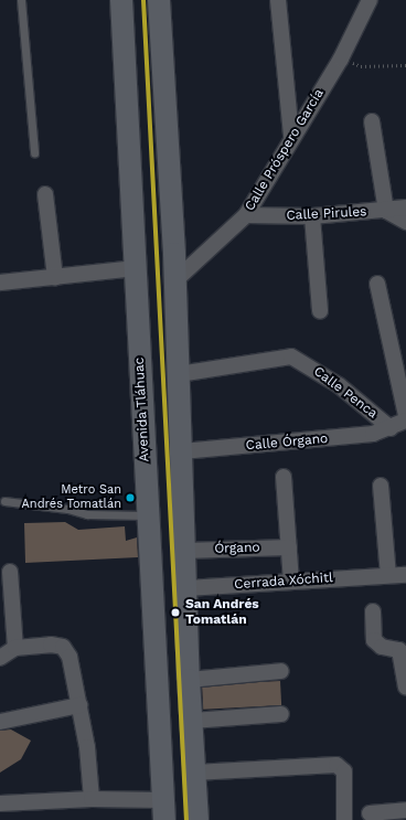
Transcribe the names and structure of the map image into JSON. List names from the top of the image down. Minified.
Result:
{"streets":{"main road":["Avenida Tláhuac"],"street":["Calle Próspero García","Calle Pirules","Calle Penca","Calle Órgano","Órgano","Cerrada Xóchitl"]},"crossings":[["Calle Próspero García","Calle Pirules"],["Calle Penca","Calle Órgano"]],"places":["Metro San Andrés Tomatlán","San Andrés Tomatlán"]}
